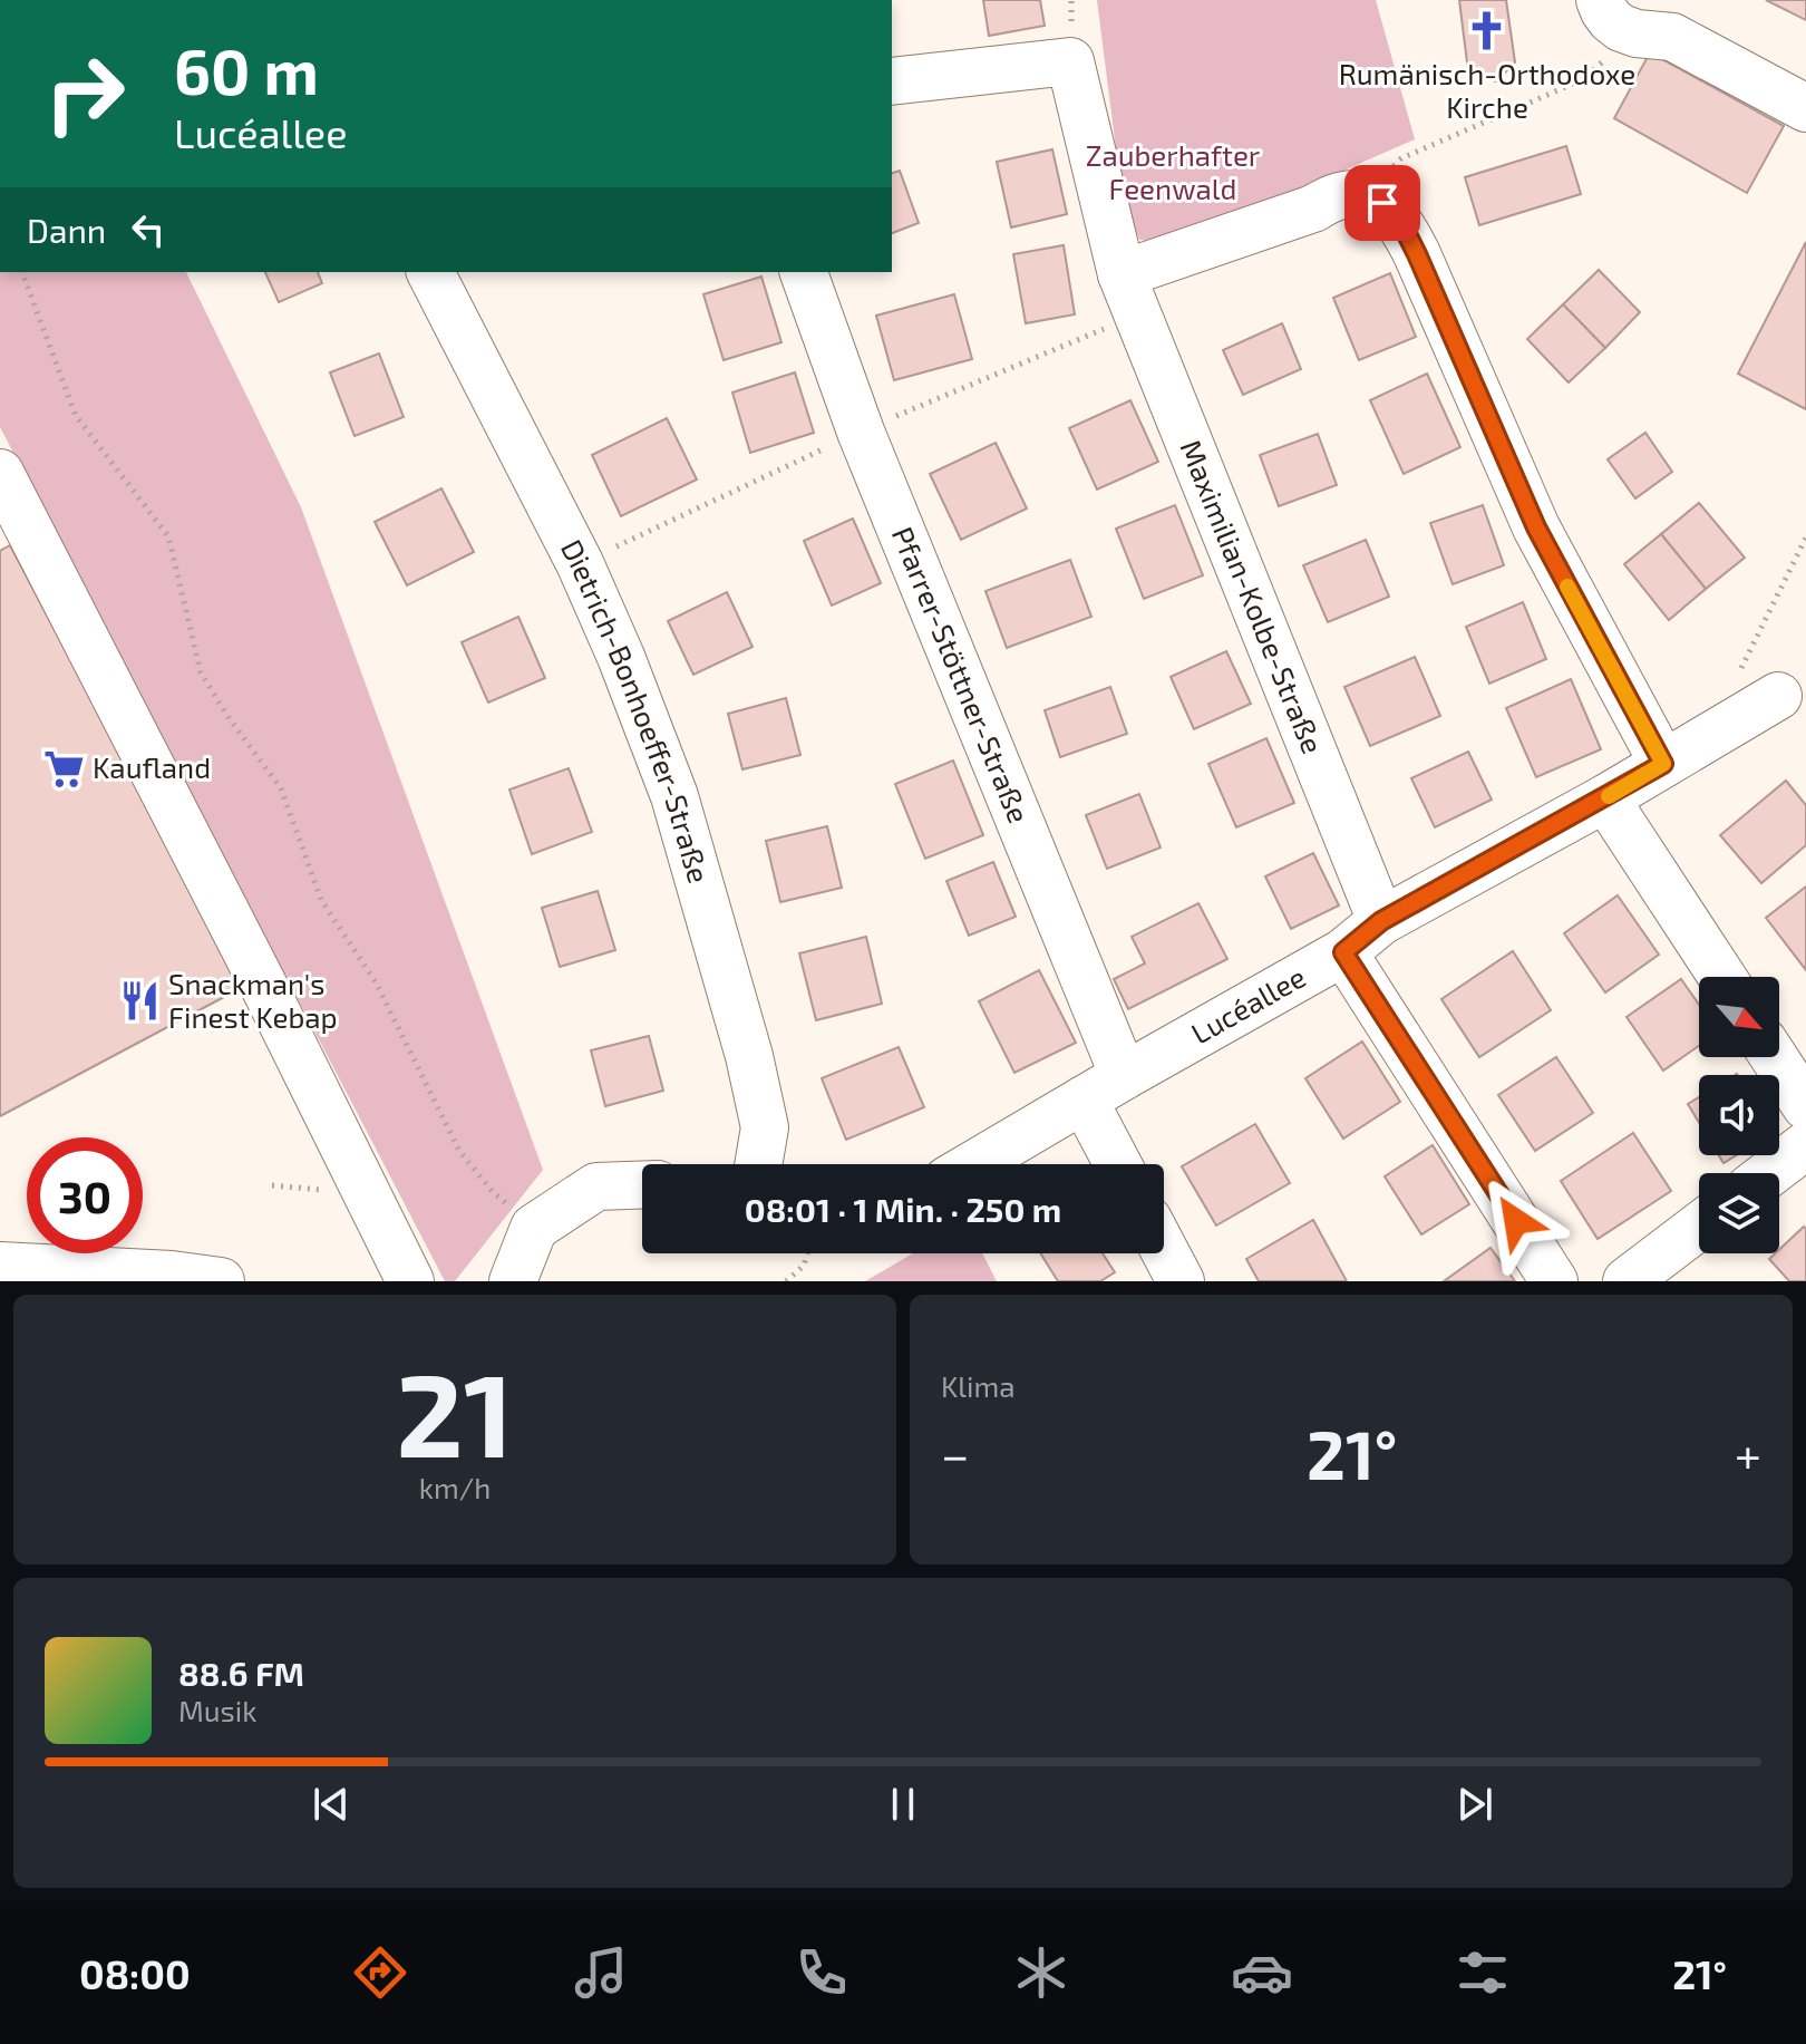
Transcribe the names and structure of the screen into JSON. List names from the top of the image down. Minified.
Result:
{"streets":{"street":["Maximilian-Kolbe-Straße","Pfarrer-Stöttner-Straße","Dietrich-Bonhoeffer-Straße","Lucéallee"]},"crossings":[["Maximilian-Kolbe-Straße","Lucéallee"],["Pfarrer-Stöttner-Straße","Lucéallee"]],"parks":["Zauberhafter Feenwald"],"places":{"church":["Rumänisch-Orthodoxe Kirche"],"supermarket":["Kaufland"],"restaurant":["Snackman's Finest Kebap"]},"north":"bottom right","page":{"turn":["60 m","Lucéallee"],"then":"Dann","limit":"30","trip":"08:01 · 1 Min. · 250 m","tile":[["21","km/h"],"Klima"],"heat":["−","21°","+"],"song":["88.6 FM","Musik"],"tabs":["08:00","21°"]}}
